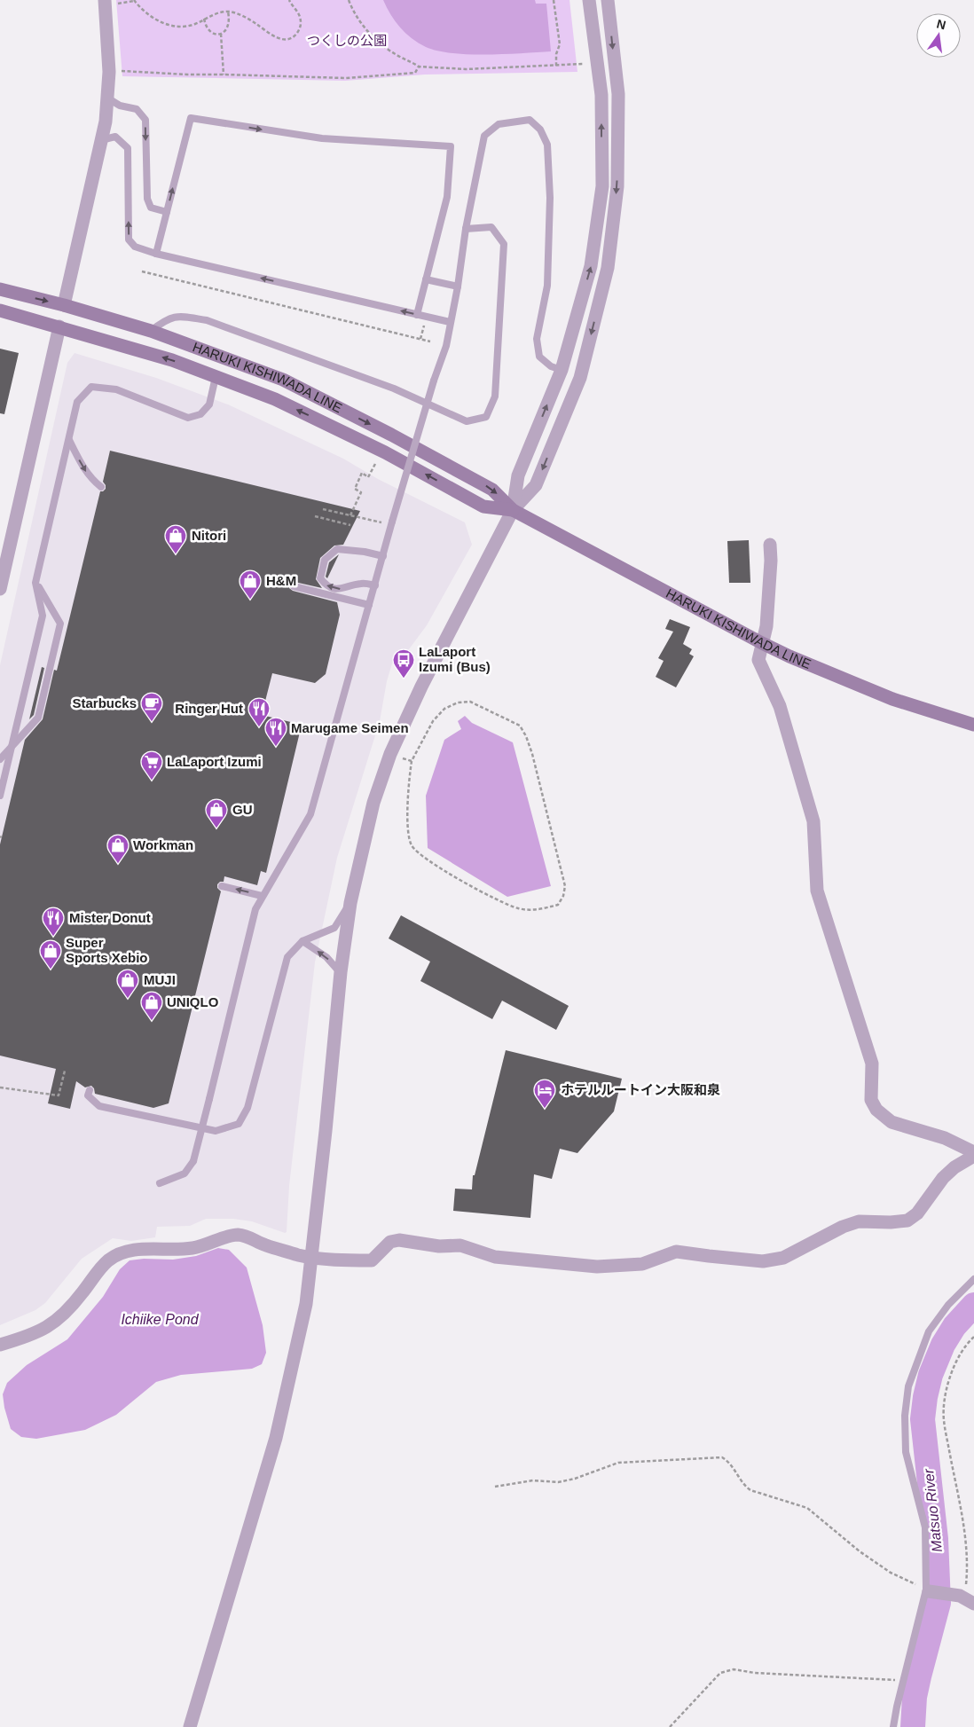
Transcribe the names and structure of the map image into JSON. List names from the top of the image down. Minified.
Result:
{"streets":{"main road":["HARUKI KISHIWADA LINE"]},"water":["Ichiike Pond","Matsuo River"],"parks":["つくしの公園"],"places":{"shop":["Nitori","H&M","GU","Workman","Super Sports Xebio","MUJI","UNIQLO"],"bus stop":["LaLaport Izumi (Bus)"],"cafe":["Starbucks"],"restaurant":["Ringer Hut","Marugame Seimen","Mister Donut"],"supermarket":["LaLaport Izumi"],"hotel":["ホテルルートイン大阪和泉"]},"north":"top"}
